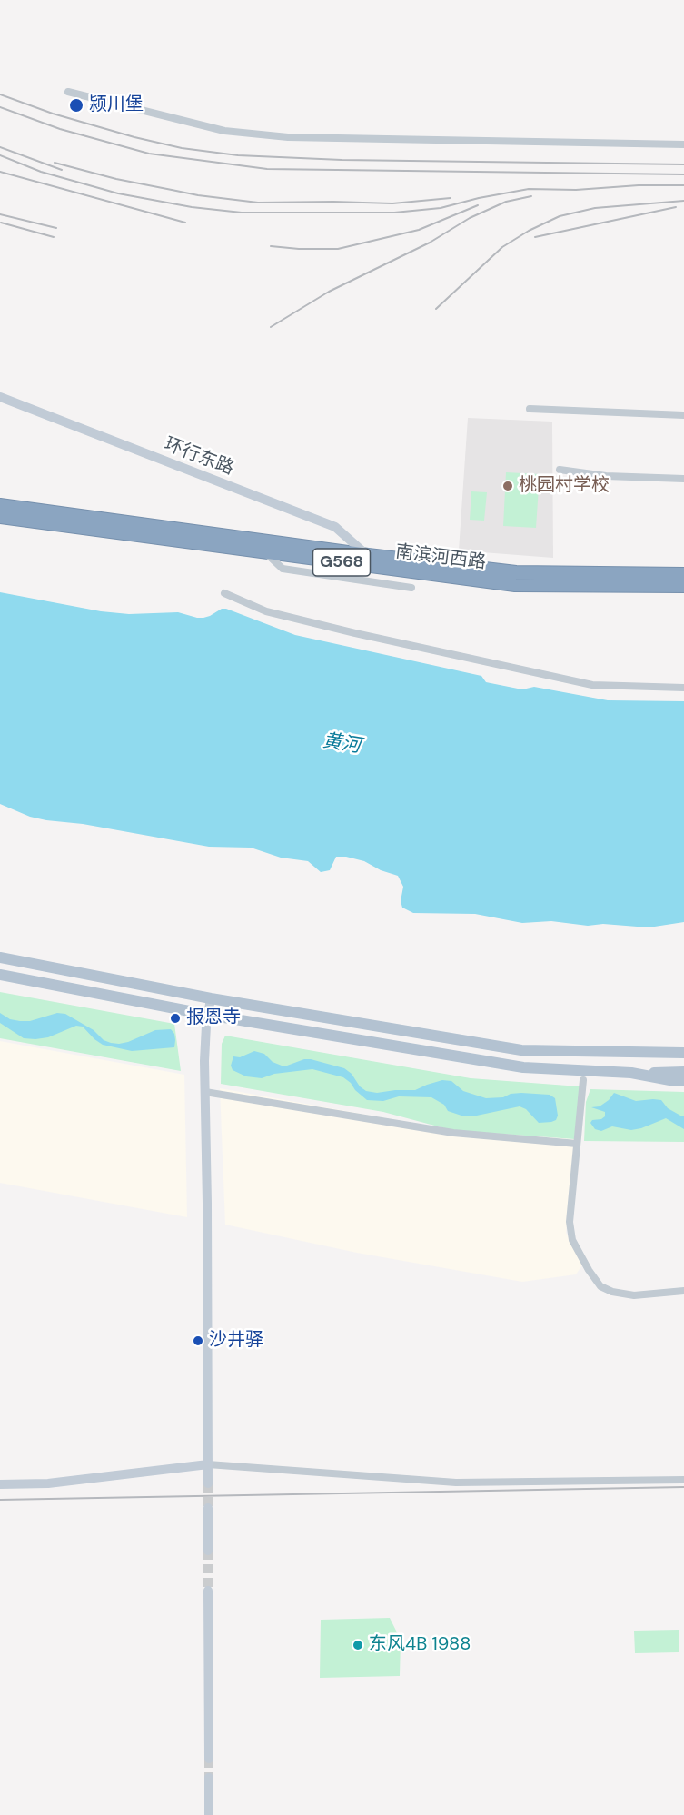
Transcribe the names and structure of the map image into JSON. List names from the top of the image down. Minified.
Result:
{"streets":{"highway":["南滨河西路","G568"],"street":["环行东路"]},"crossings":[["环行东路","南滨河西路"]],"water":["黄河"],"places":["颍川堡","桃园村学校","报恩寺","沙井驿","东风4B 1988"]}
